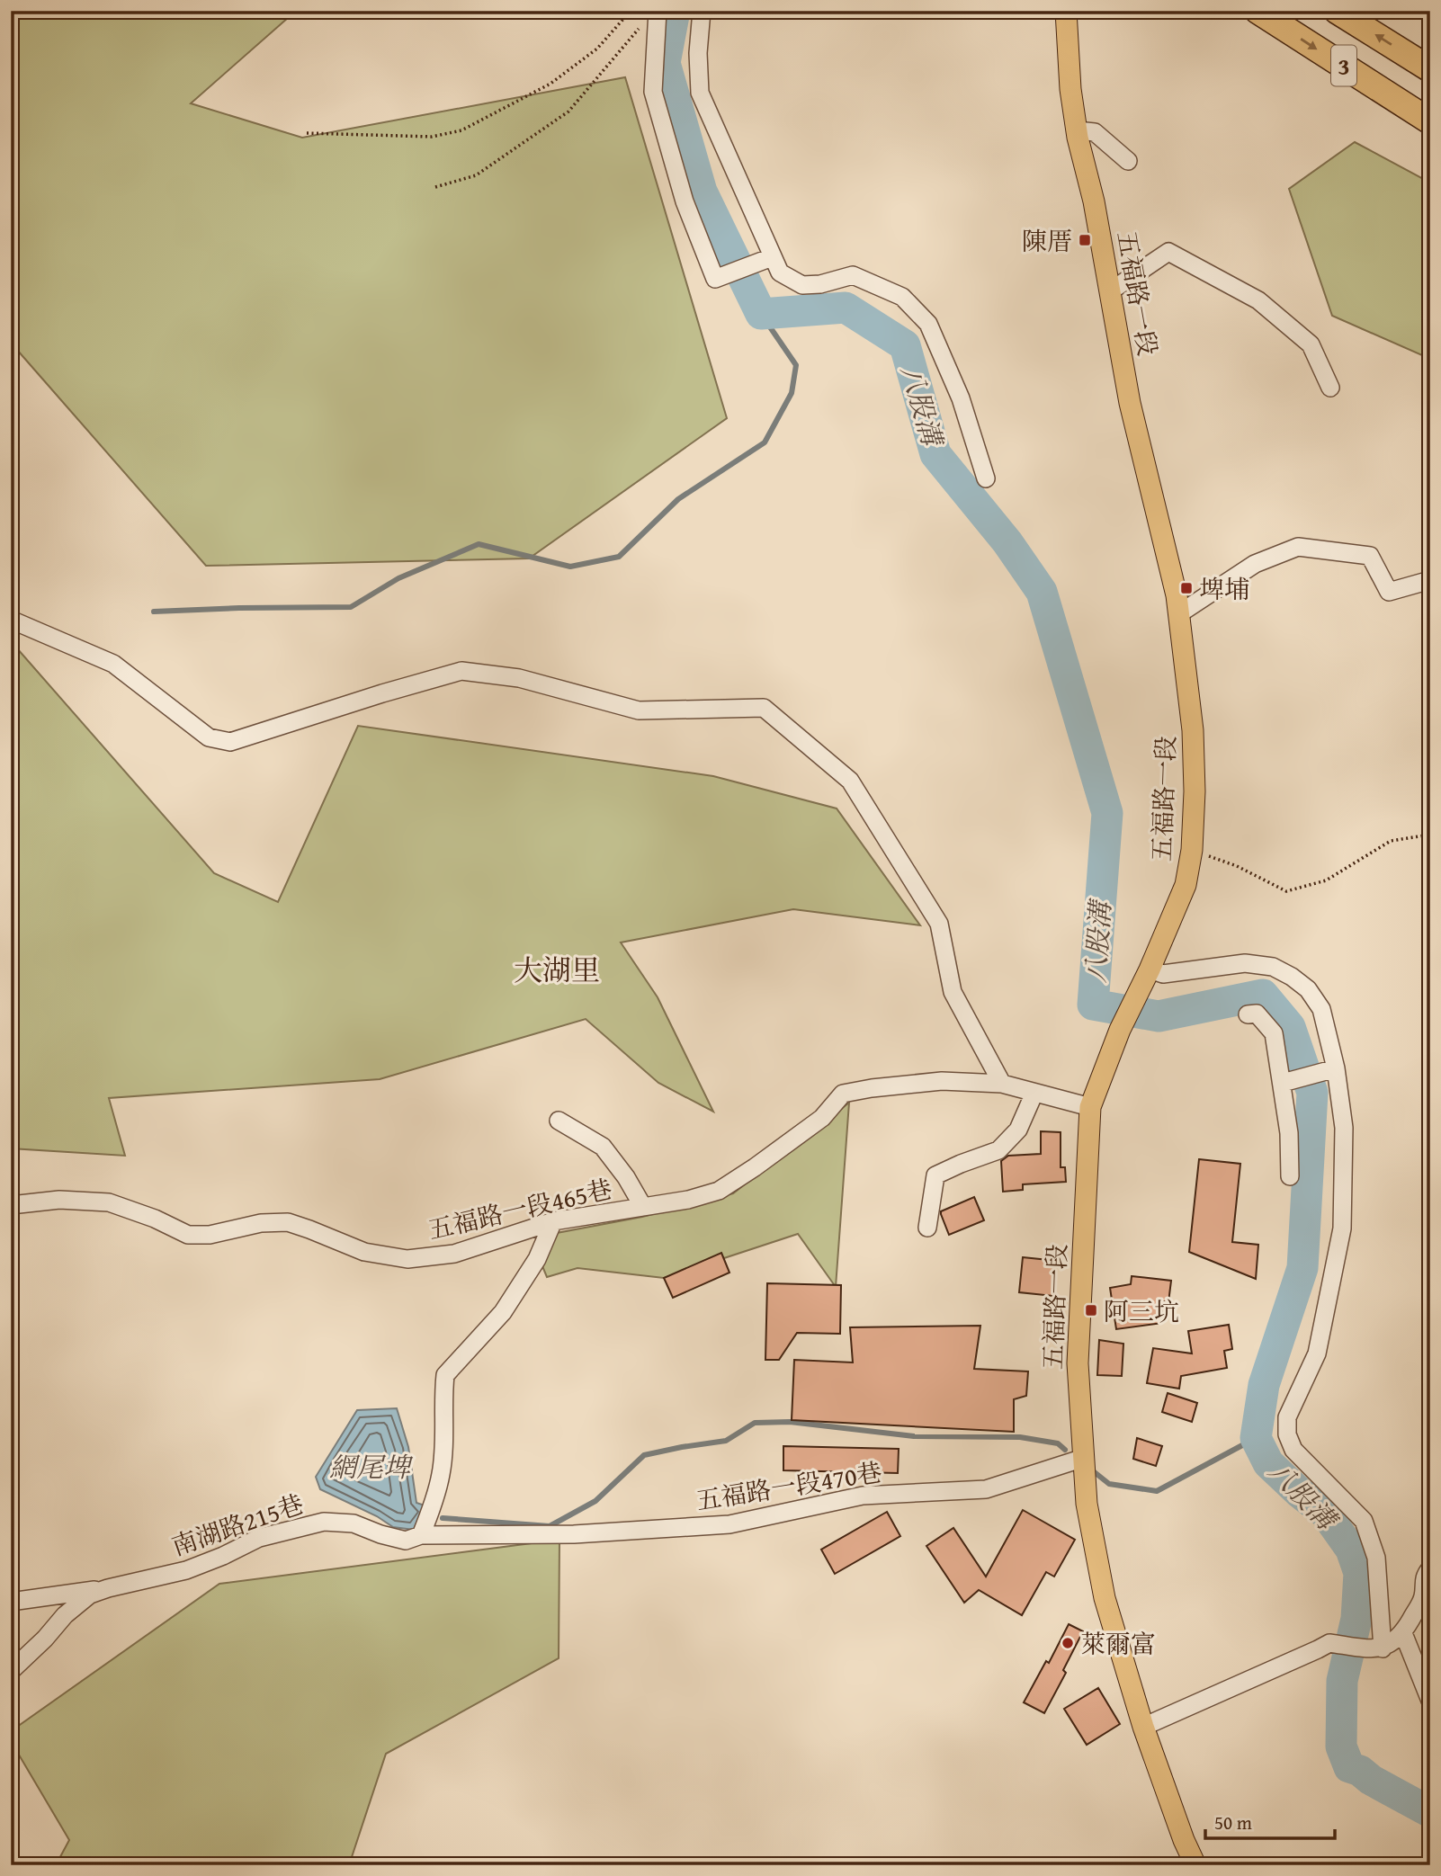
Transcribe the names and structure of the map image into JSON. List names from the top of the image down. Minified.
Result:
{"streets":{"highway":["3"],"main road":["五福路一段"],"lane":["五福路一段465巷","五福路一段470巷","南湖路215巷"]},"crossings":[["五福路一段","五福路一段465巷"],["五福路一段","五福路一段470巷"],["五福路一段470巷","南湖路215巷"]],"districts":["大湖里"],"water":["八股溝","網尾埤"],"places":{"transit":["陳厝","埤埔","阿三坑"],"other":["萊爾富"]},"scale_bar":"50 m"}
